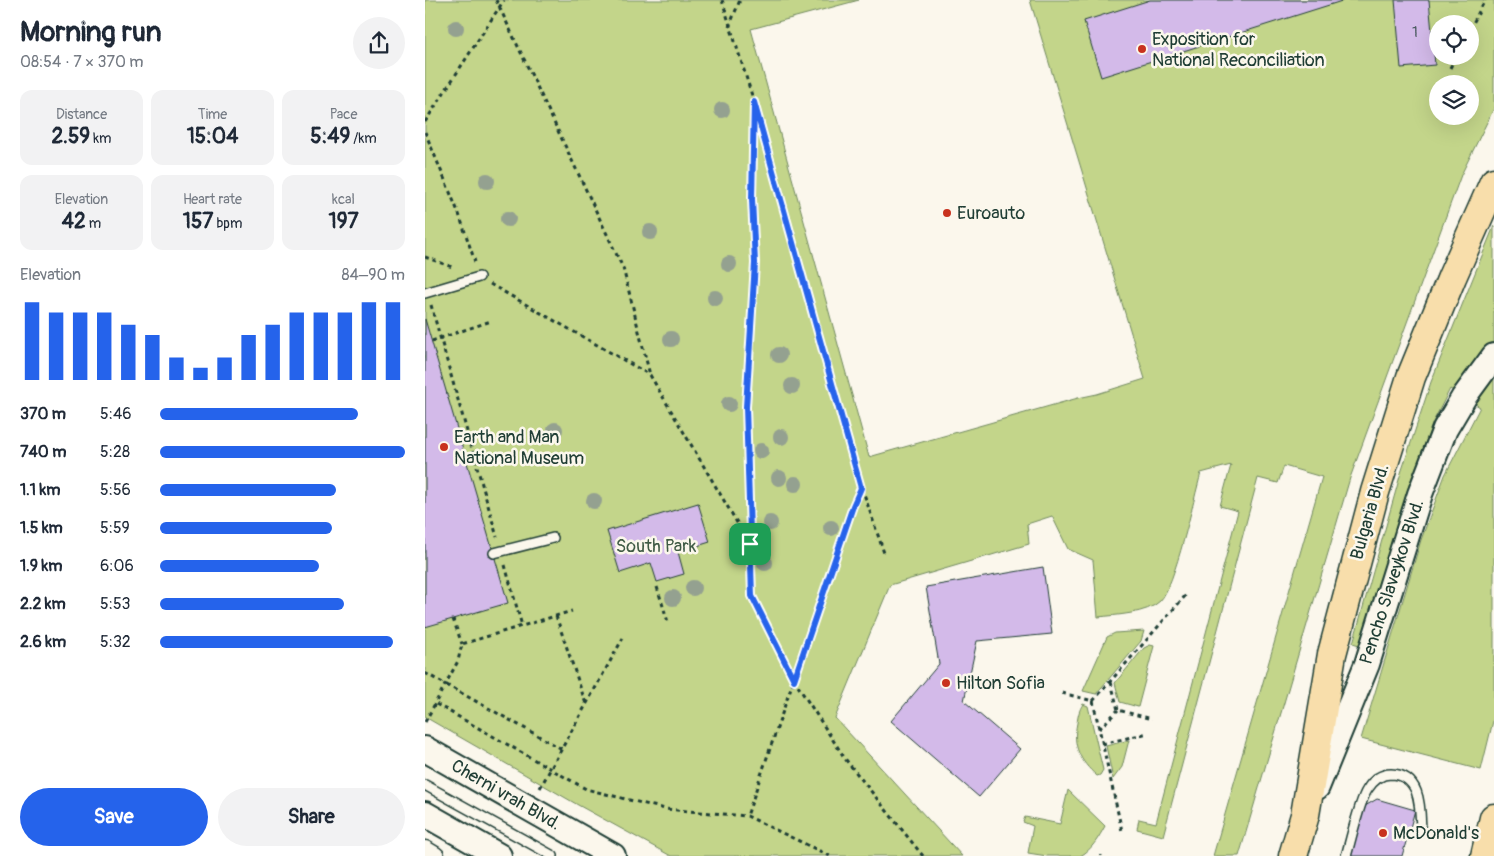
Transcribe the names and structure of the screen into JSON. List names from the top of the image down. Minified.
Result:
{"streets":{"main road":["Bulgaria Blvd.","Pencho Slaveykov Blvd.","Cherni vrah Blvd."]},"crossings":[["Bulgaria Blvd.","Pencho Slaveykov Blvd."]],"parks":["South Park"],"places":["Exposition for National Reconciliation","Euroauto","Earth and Man National Museum","Hilton Sofia","McDonald's"],"house_numbers":["1"],"page":{"heading":["Morning run","08:54 · 7 × 370 m"],"stats":[["Distance","2.59 km"],["Time","15:04"],["Pace","5:49 /km"],["Elevation","42 m"],["Heart rate","157 bpm"],["kcal","197"]],"chart":["Elevation","84–90 m"],"list":[{"name":"370 m","note":"5:46"},{"name":"740 m","note":"5:28"},{"name":"1.1 km","note":"5:56"},{"name":"1.5 km","note":"5:59"},{"name":"1.9 km","note":"6:06"},{"name":"2.2 km","note":"5:53"},{"name":"2.6 km","note":"5:32"}],"buttons":["Save","Share"]}}
